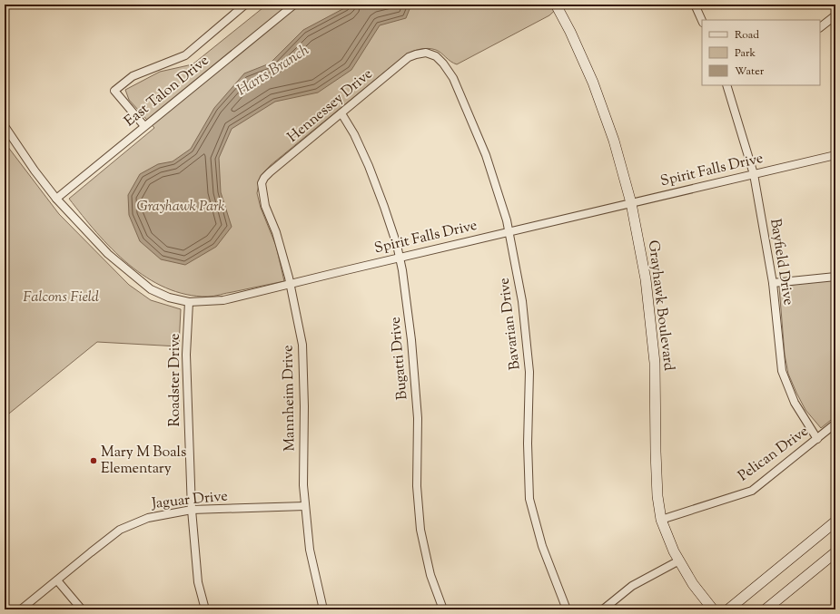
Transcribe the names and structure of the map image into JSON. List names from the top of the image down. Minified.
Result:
{"streets":{"street":["East Talon Drive","Hennessey Drive","Spirit Falls Drive","Bayfield Drive","Grayhawk Boulevard","Bavarian Drive","Bugatti Drive","Roadster Drive","Mannheim Drive","Pelican Drive","Jaguar Drive"]},"crossings":[["East Talon Drive","Spirit Falls Drive"],["Hennessey Drive","Bavarian Drive"],["Hennessey Drive","Bugatti Drive"],["Hennessey Drive","Mannheim Drive"],["Spirit Falls Drive","Bayfield Drive"],["Spirit Falls Drive","Grayhawk Boulevard"],["Spirit Falls Drive","Bavarian Drive"],["Spirit Falls Drive","Bugatti Drive"],["Spirit Falls Drive","Roadster Drive"],["Spirit Falls Drive","Mannheim Drive"],["Bayfield Drive","Pelican Drive"],["Grayhawk Boulevard","Pelican Drive"],["Roadster Drive","Jaguar Drive"],["Mannheim Drive","Jaguar Drive"]],"water":["Harts Branch"],"parks":["Grayhawk Park","Falcons Field"],"places":["Mary M Boals Elementary"],"legend":["Road","Park","Water"]}
